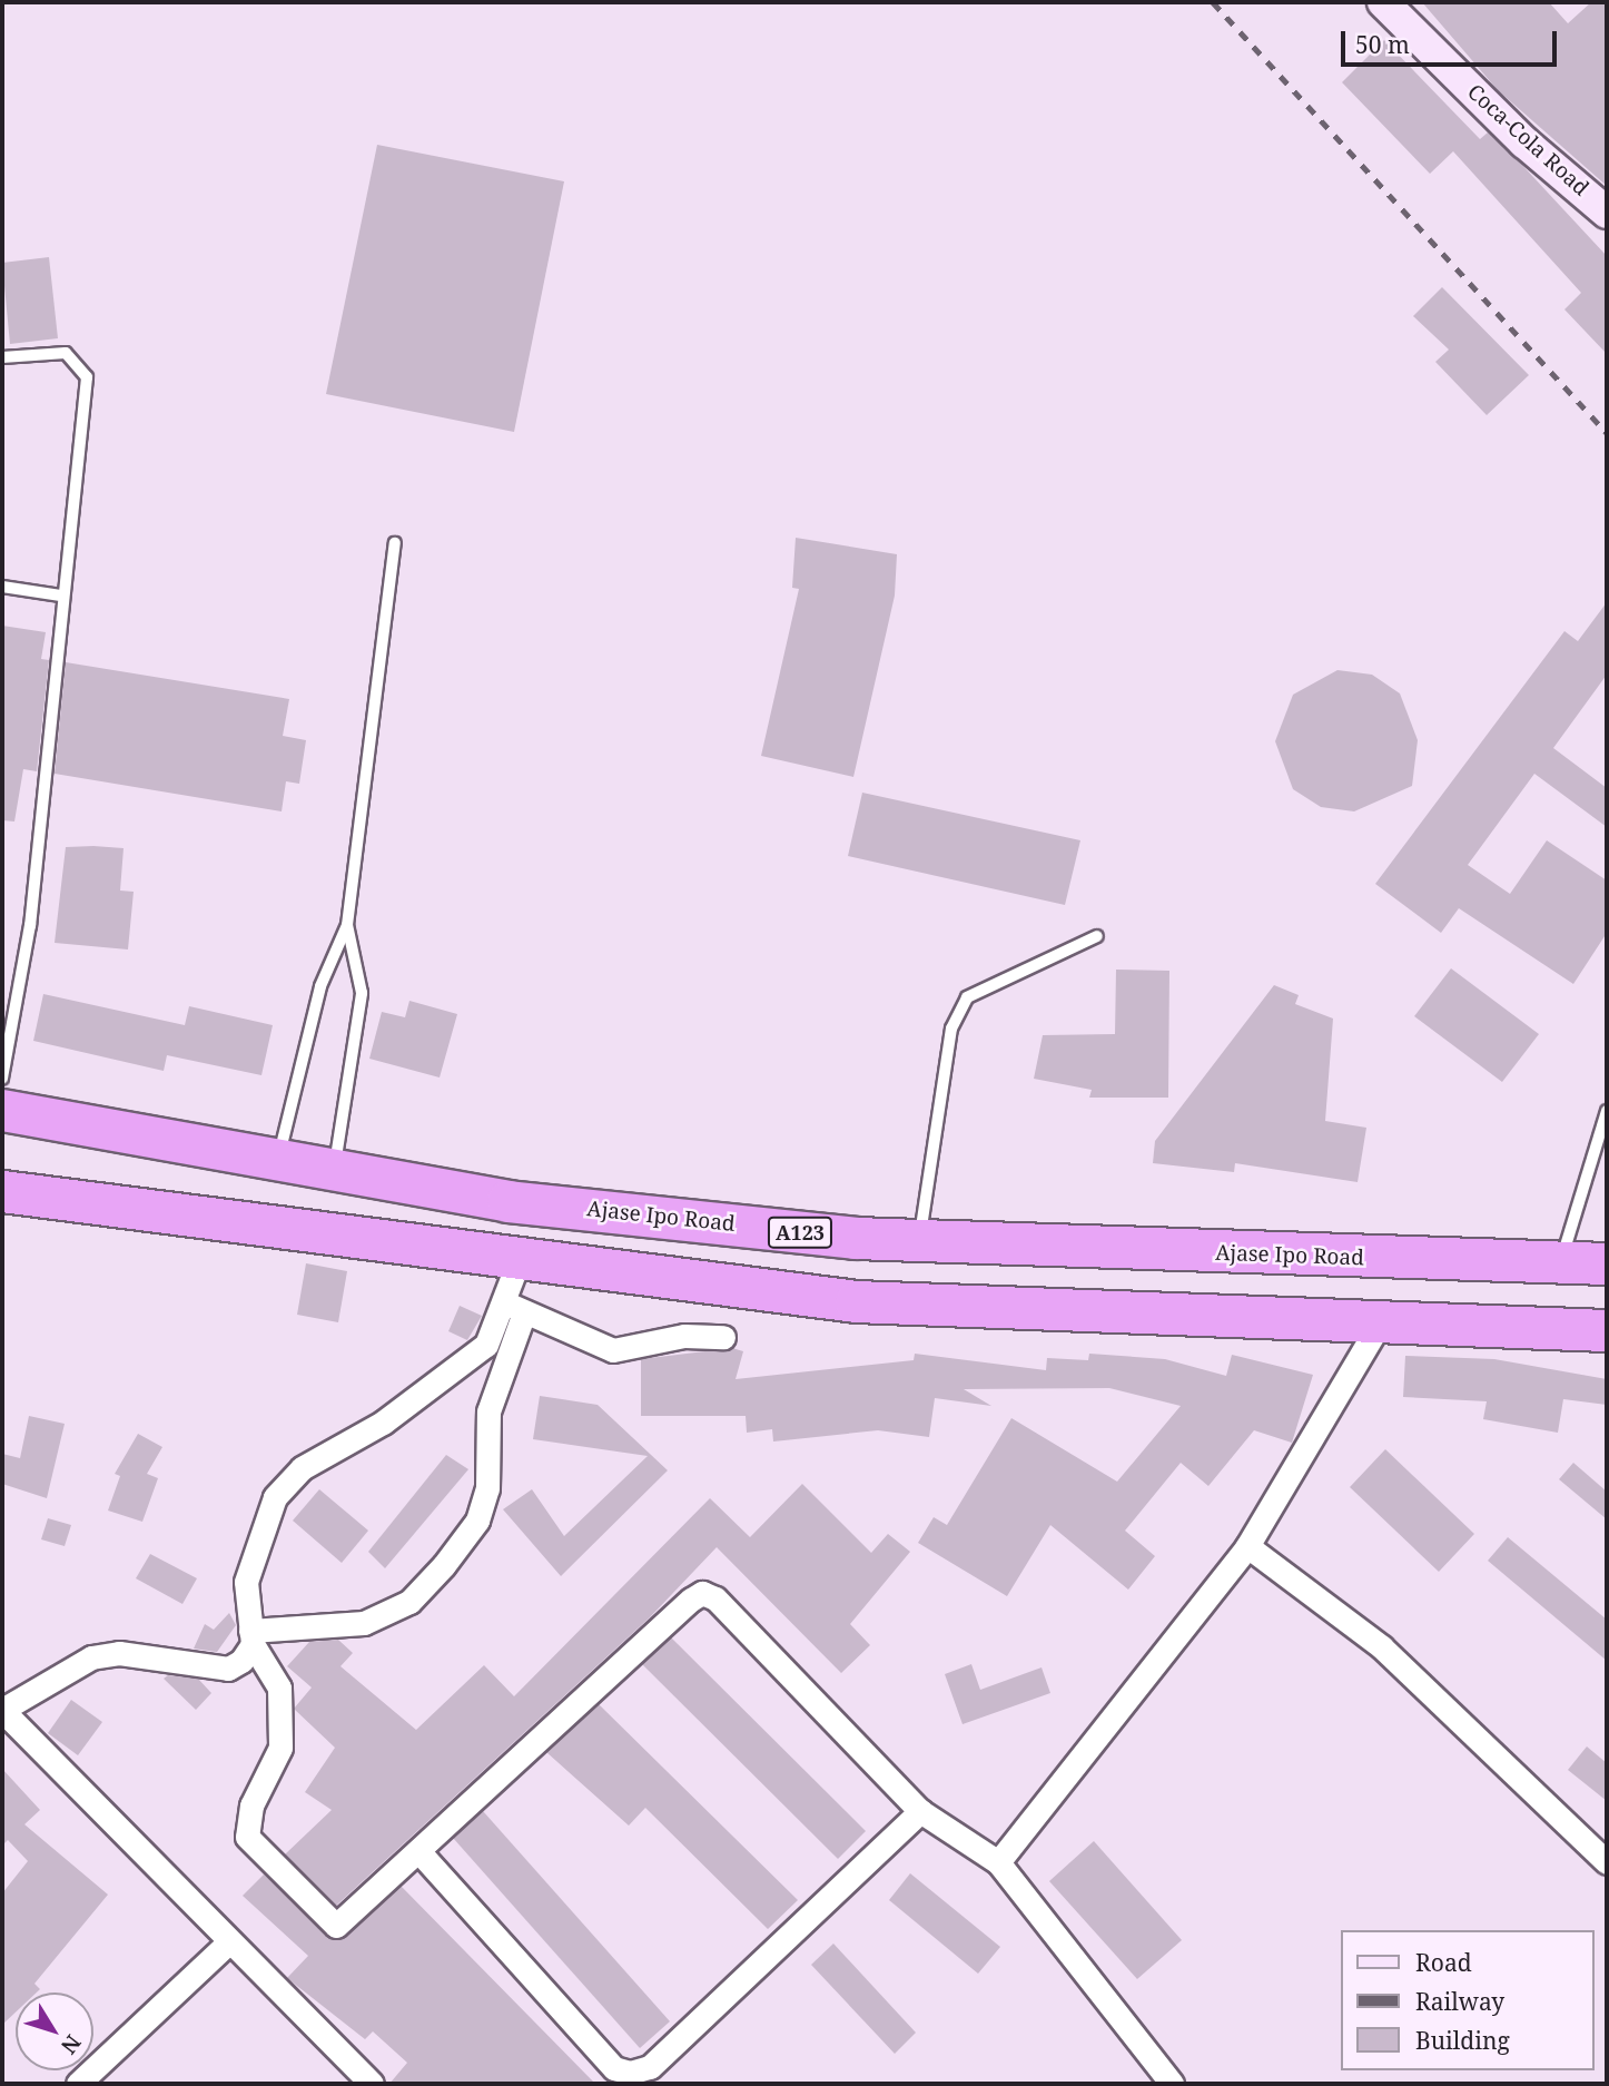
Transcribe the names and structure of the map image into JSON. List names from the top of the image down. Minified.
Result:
{"streets":{"highway":["Ajase Ipo Road","A123"],"street":["Coca-Cola Road"]},"legend":["Road","Railway","Building"],"scale_bar":"50 m","north":"bottom right"}
